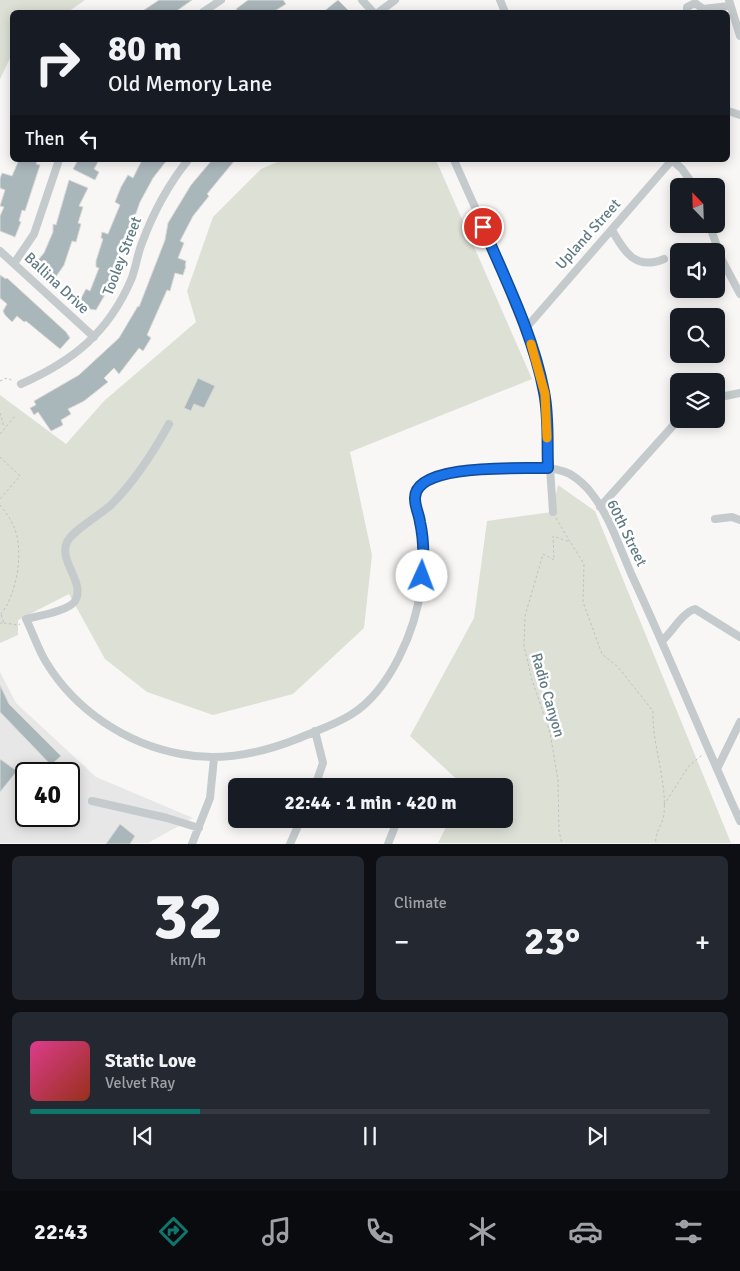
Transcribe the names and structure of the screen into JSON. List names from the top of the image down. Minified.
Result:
{"streets":{"street":["Upland Street","Tooley Street","Ballina Drive","60th Street"],"path":["Radio Canyon"]},"crossings":[["Tooley Street","Ballina Drive"]],"north":"top left","page":{"turn":["80 m","Old Memory Lane"],"then":"Then","limit":"40","trip":"22:44 · 1 min · 420 m","tile":[["32","km/h"],"Climate"],"heat":["−","23°","+"],"song":["Static Love","Velvet Ray"],"tabs":"22:43"}}
